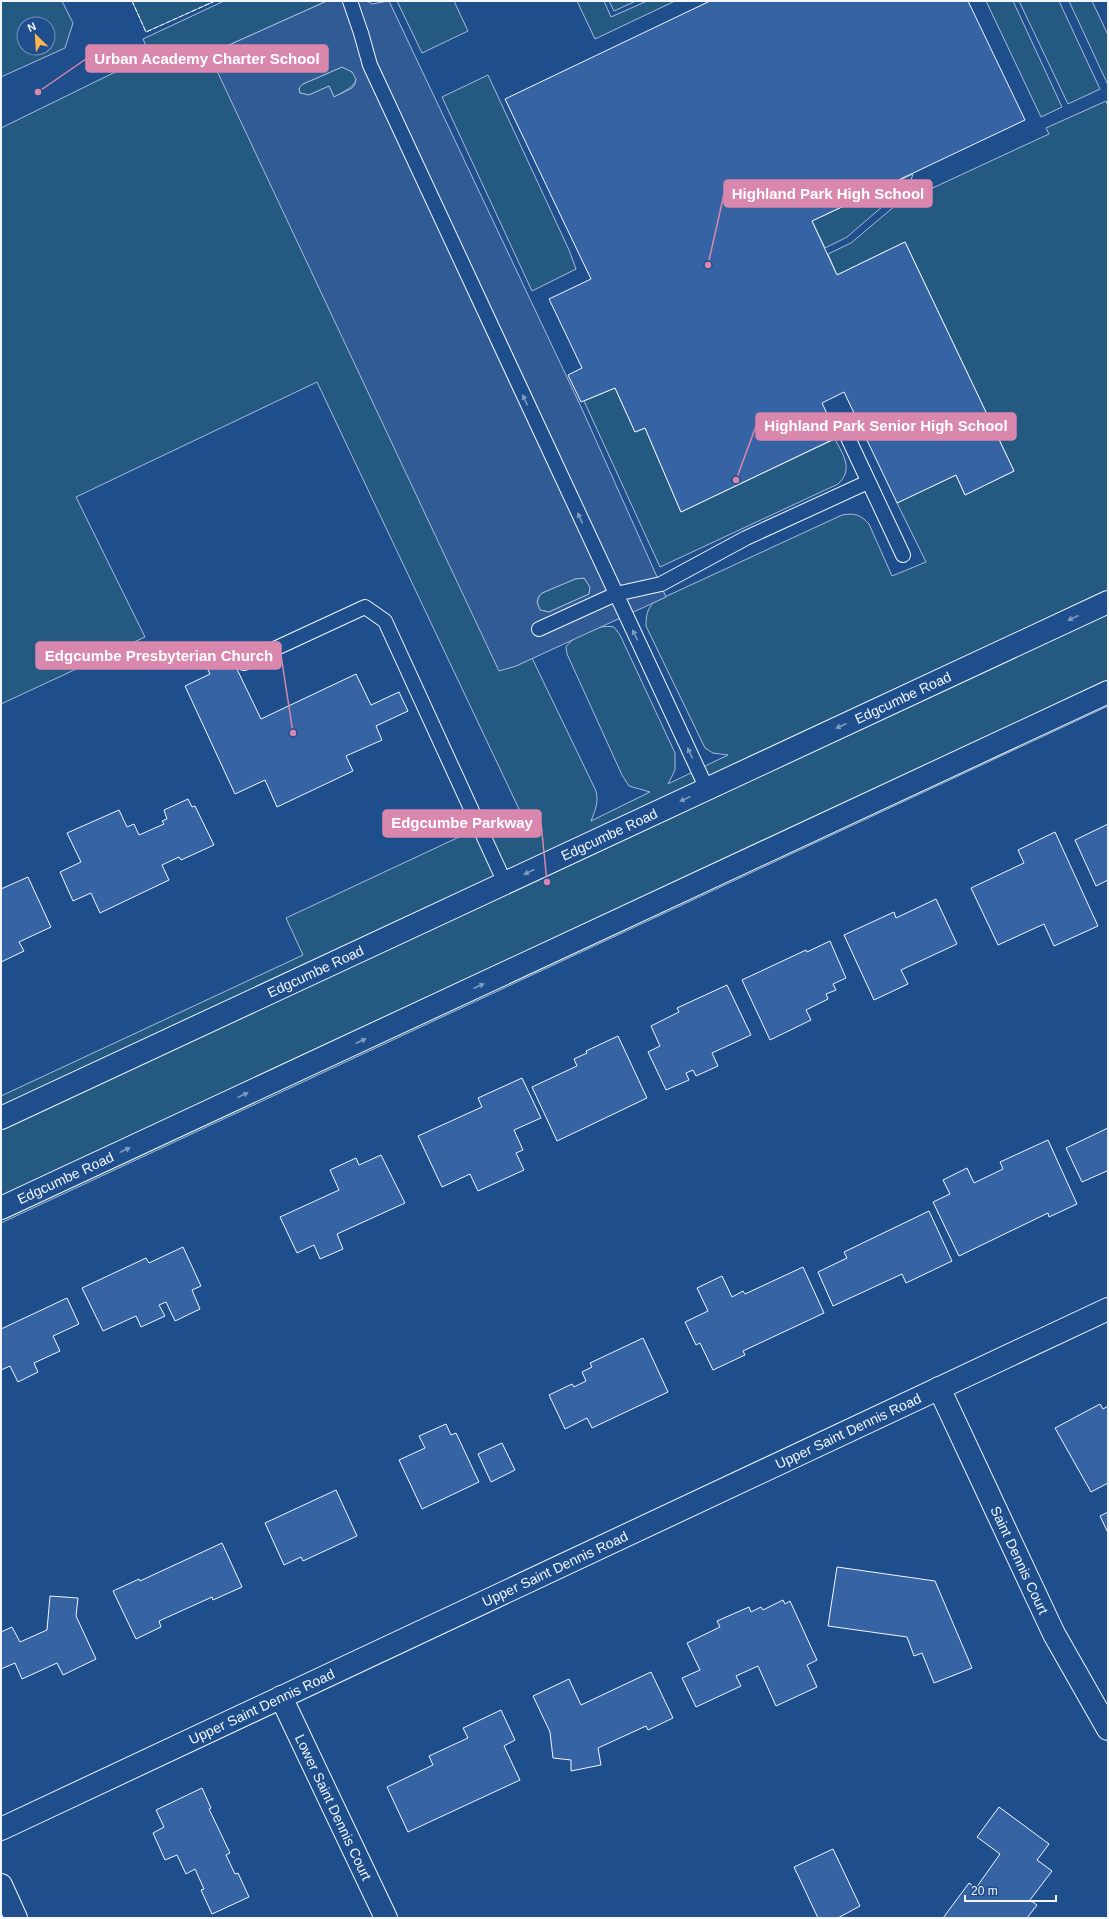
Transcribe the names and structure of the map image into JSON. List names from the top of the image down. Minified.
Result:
{"streets":{"street":["Edgcumbe Road","Upper Saint Dennis Road","Saint Dennis Court","Lower Saint Dennis Court"]},"crossings":[["Upper Saint Dennis Road","Saint Dennis Court"],["Upper Saint Dennis Road","Lower Saint Dennis Court"]],"places":["Urban Academy Charter School","Highland Park High School","Highland Park Senior High School","Edgcumbe Presbyterian Church","Edgcumbe Parkway"],"scale_bar":"20 m","north":"top left"}
